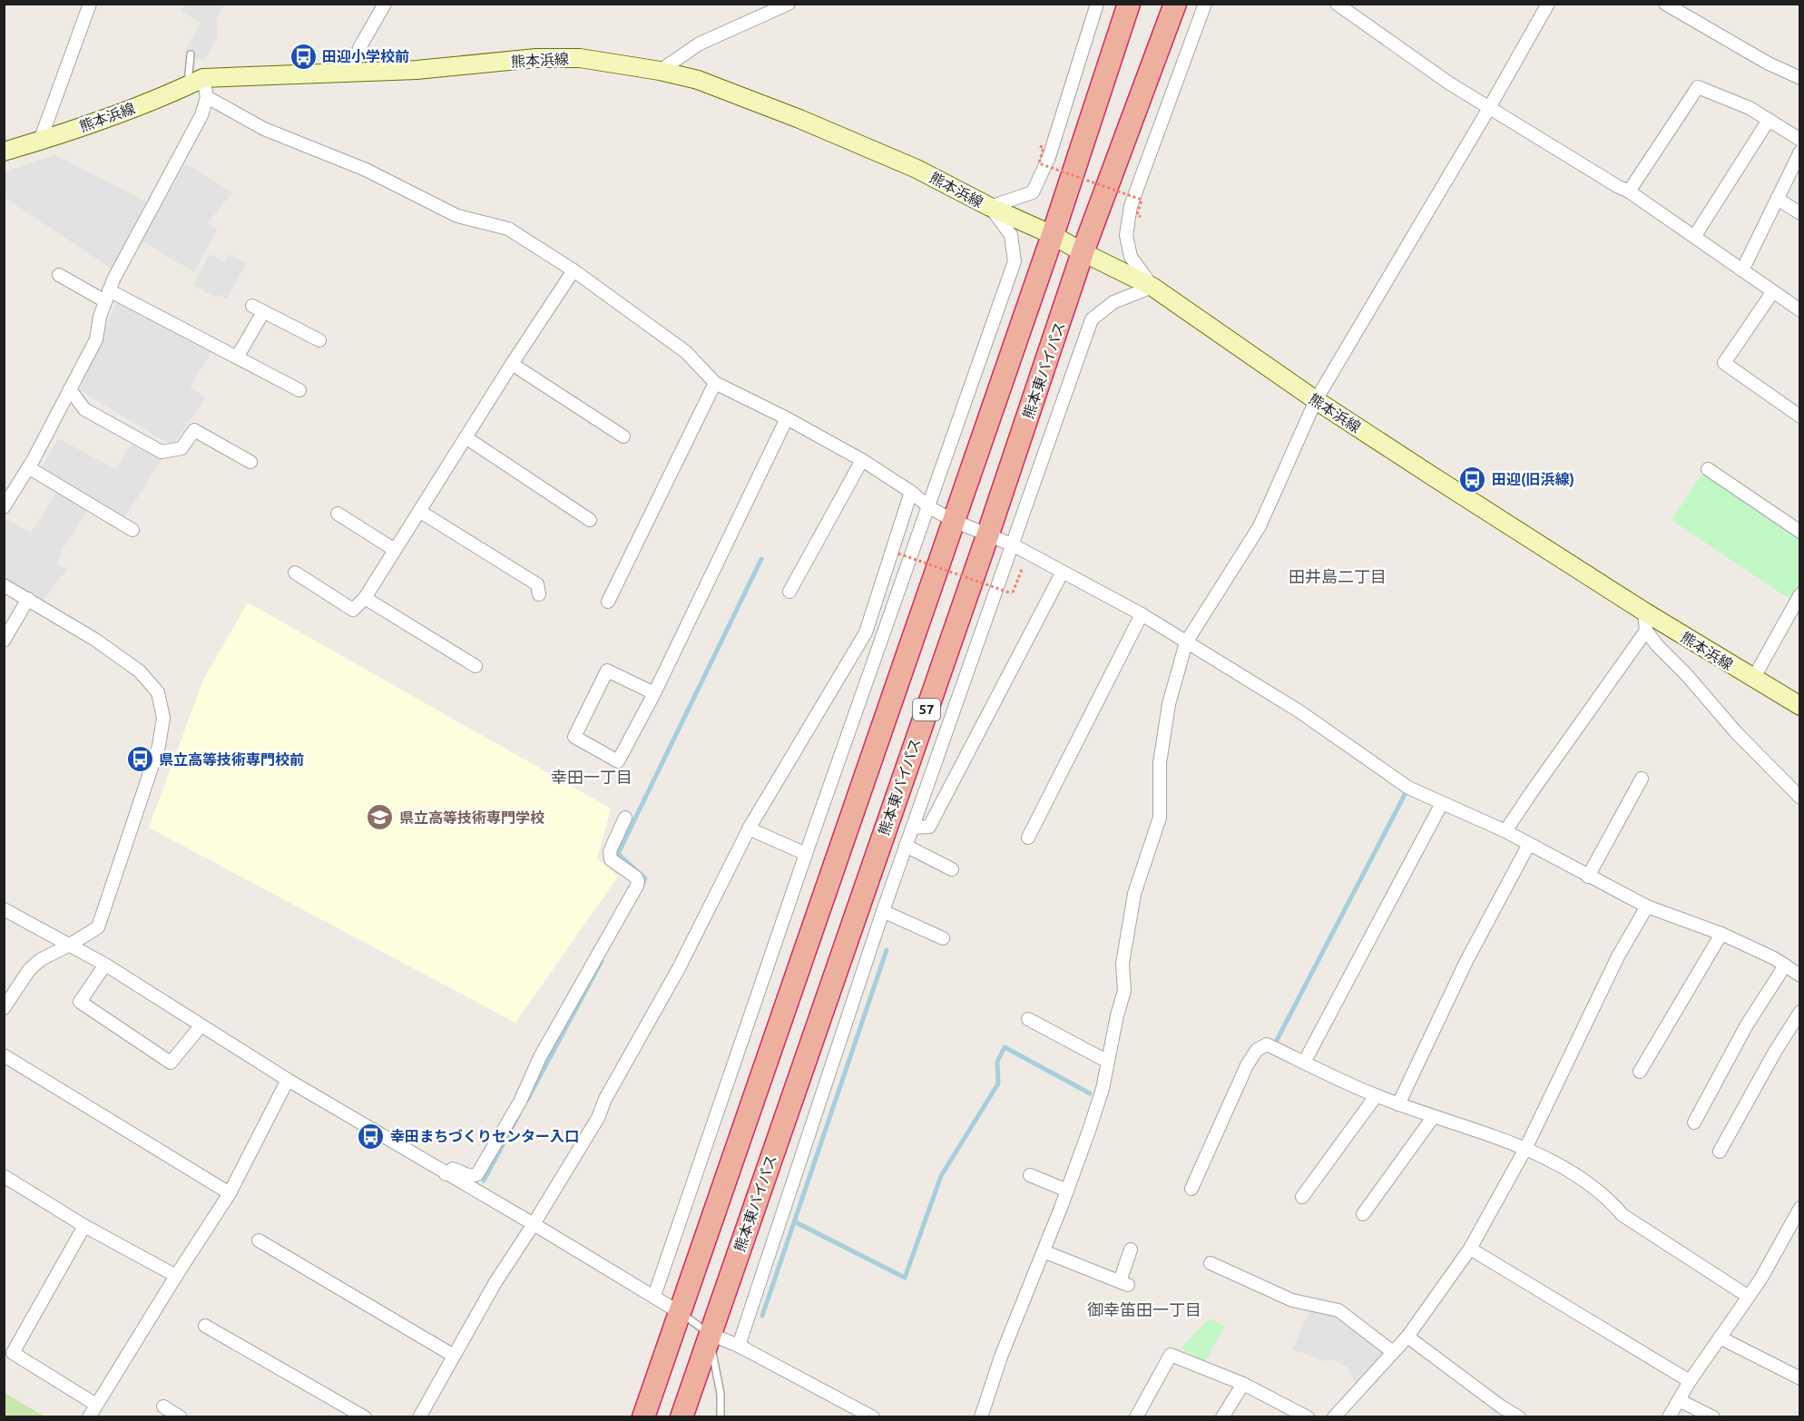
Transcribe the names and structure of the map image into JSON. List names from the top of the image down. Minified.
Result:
{"streets":{"highway":["熊本東バイパス","57"],"main road":["熊本浜線"]},"crossings":[["熊本浜線","熊本東バイパス"],["熊本浜線","57"]],"districts":["田井島二丁目","幸田一丁目","御幸笛田一丁目"],"places":{"bus stop":["田迎小学校前","田迎(旧浜線)","県立高等技術専門校前","幸田まちづくりセンター入口"],"school or university":["県立高等技術専門学校"]}}
